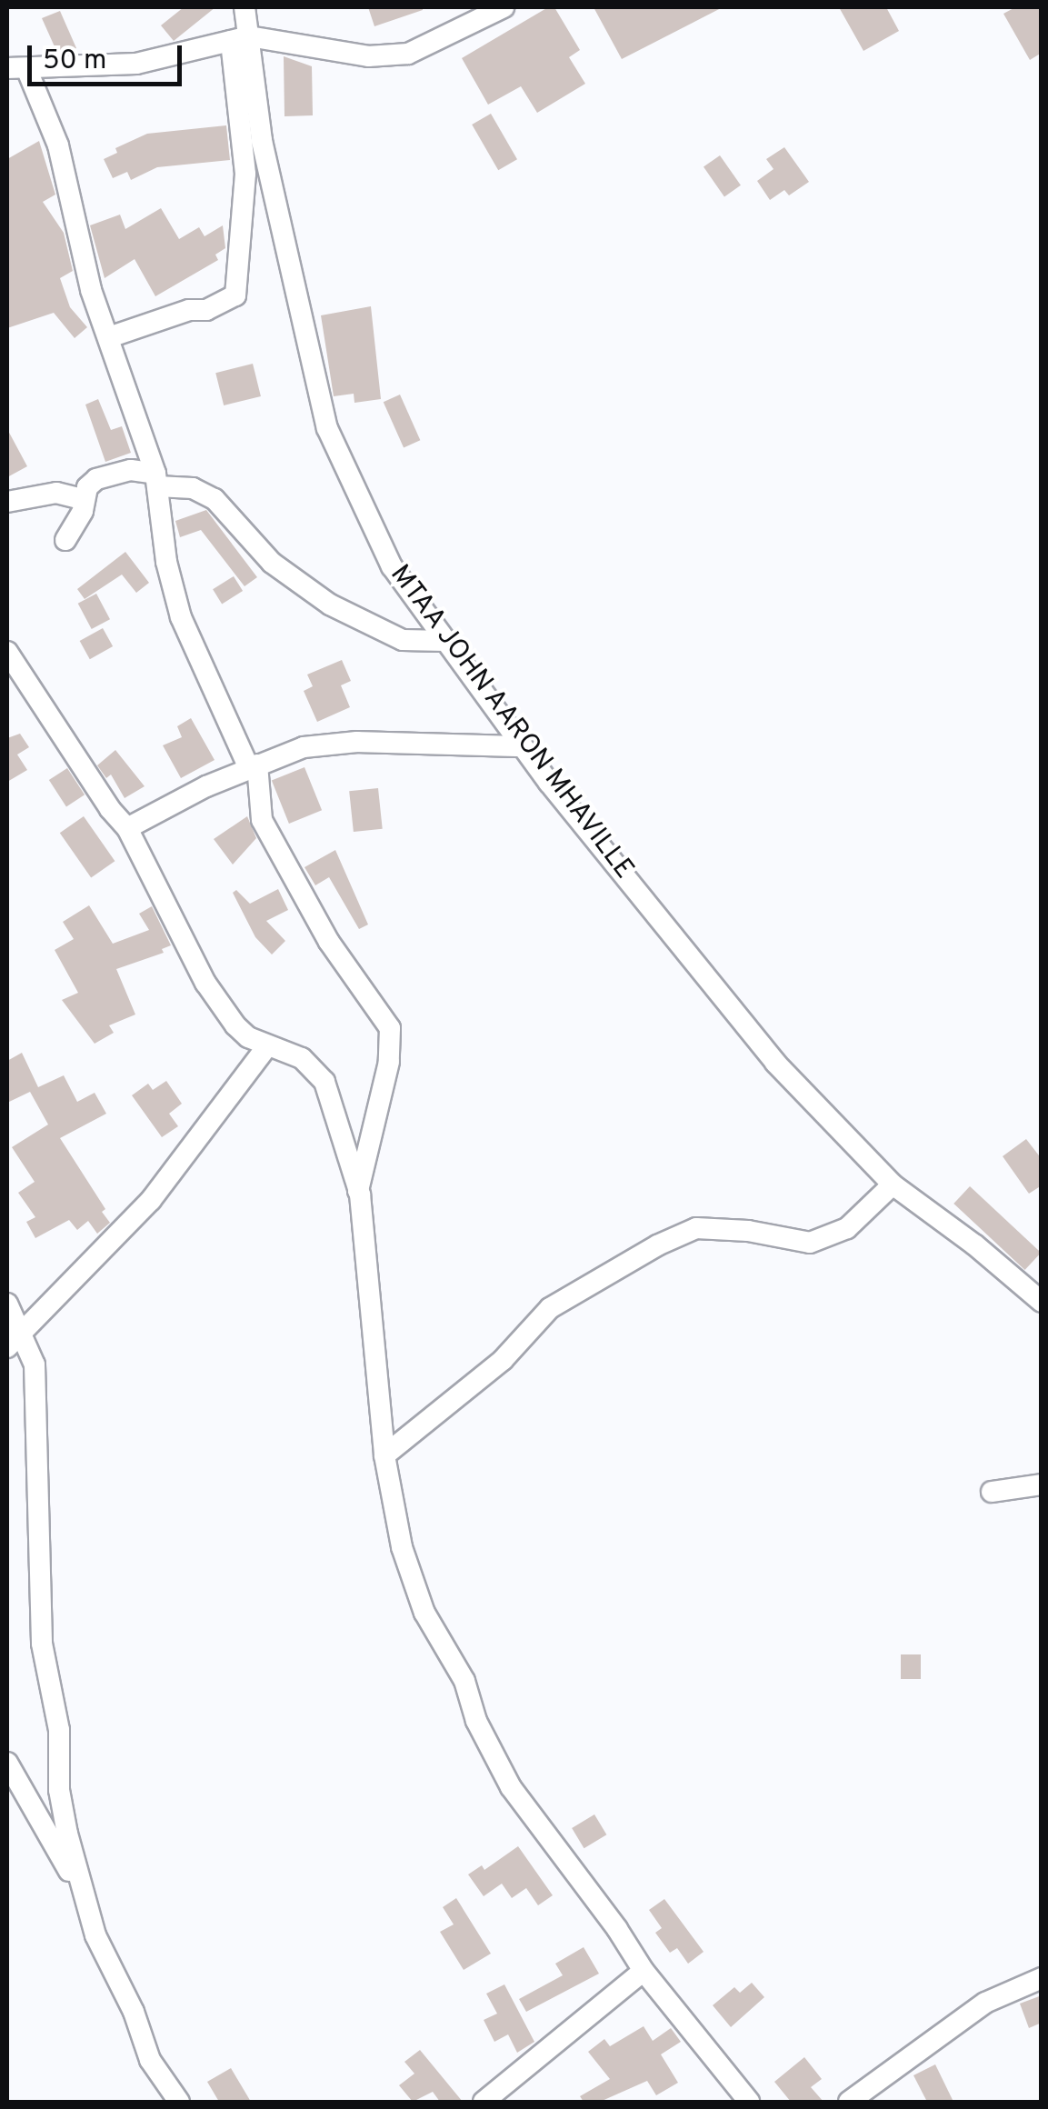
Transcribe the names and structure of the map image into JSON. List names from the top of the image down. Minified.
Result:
{"streets":{"street":["MTAA JOHN AARON MHAVILLE"]},"scale_bar":"50 m"}
